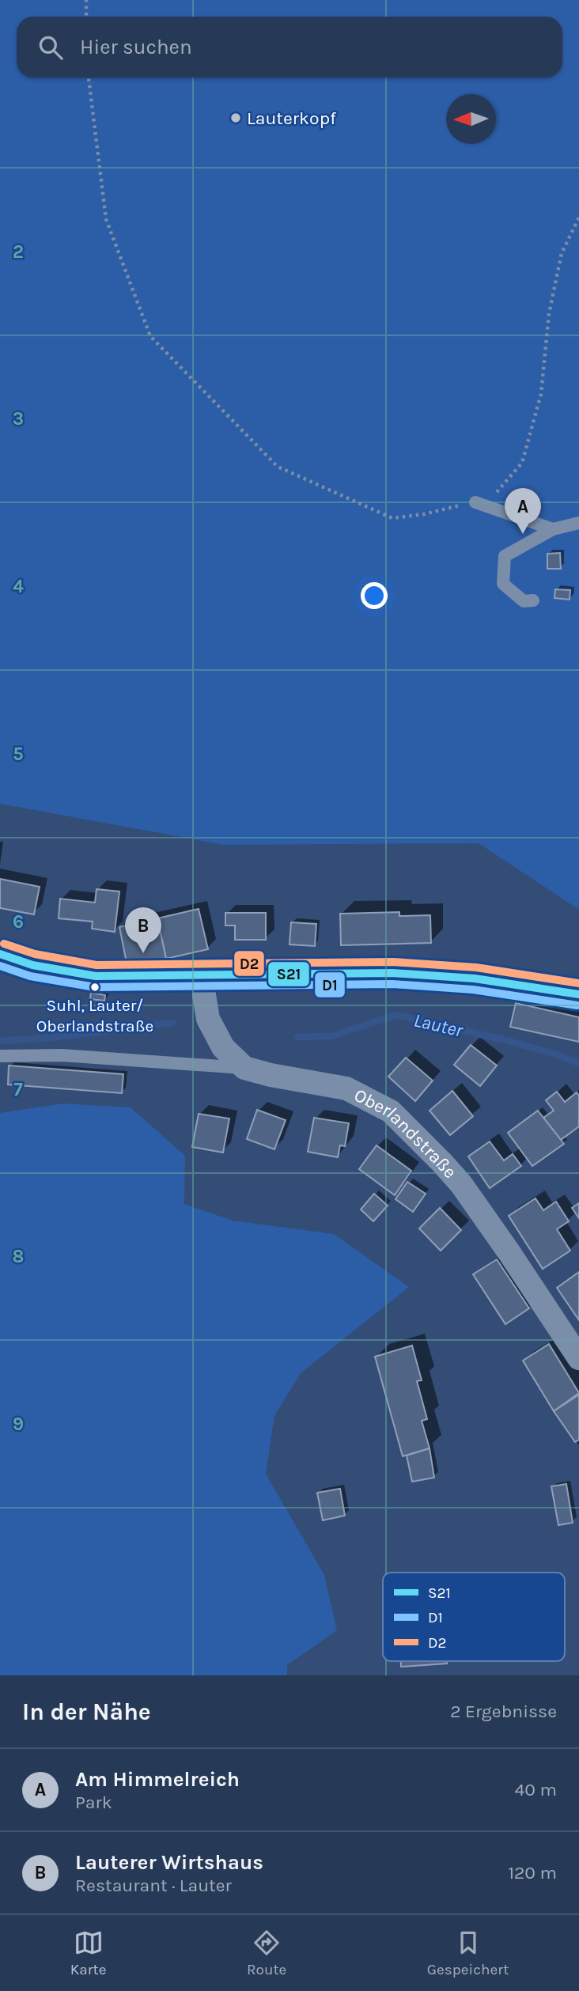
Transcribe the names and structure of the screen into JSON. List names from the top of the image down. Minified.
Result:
{"streets":{"street":["Oberlandstraße"]},"water":["Lauter"],"places":["Lauterkopf","Suhl, Lauter/ Oberlandstraße"],"lines":["transit line D2","transit line S21","transit line D1"],"legend":["S21","D1","D2"],"north":"left","page":{"search":"Hier suchen","pins":["A","B"],"heading":["In der Nähe","2 Ergebnisse"],"list":[{"mark":"A","name":"Am Himmelreich","note":"Park","value":"40 m"},{"mark":"B","name":"Lauterer Wirtshaus","note":"Restaurant · Lauter","value":"120 m"}],"nav":["Karte","Route","Gespeichert"]},"grid":{"rows":["2","3","4","5","6","7","8","9"]}}
